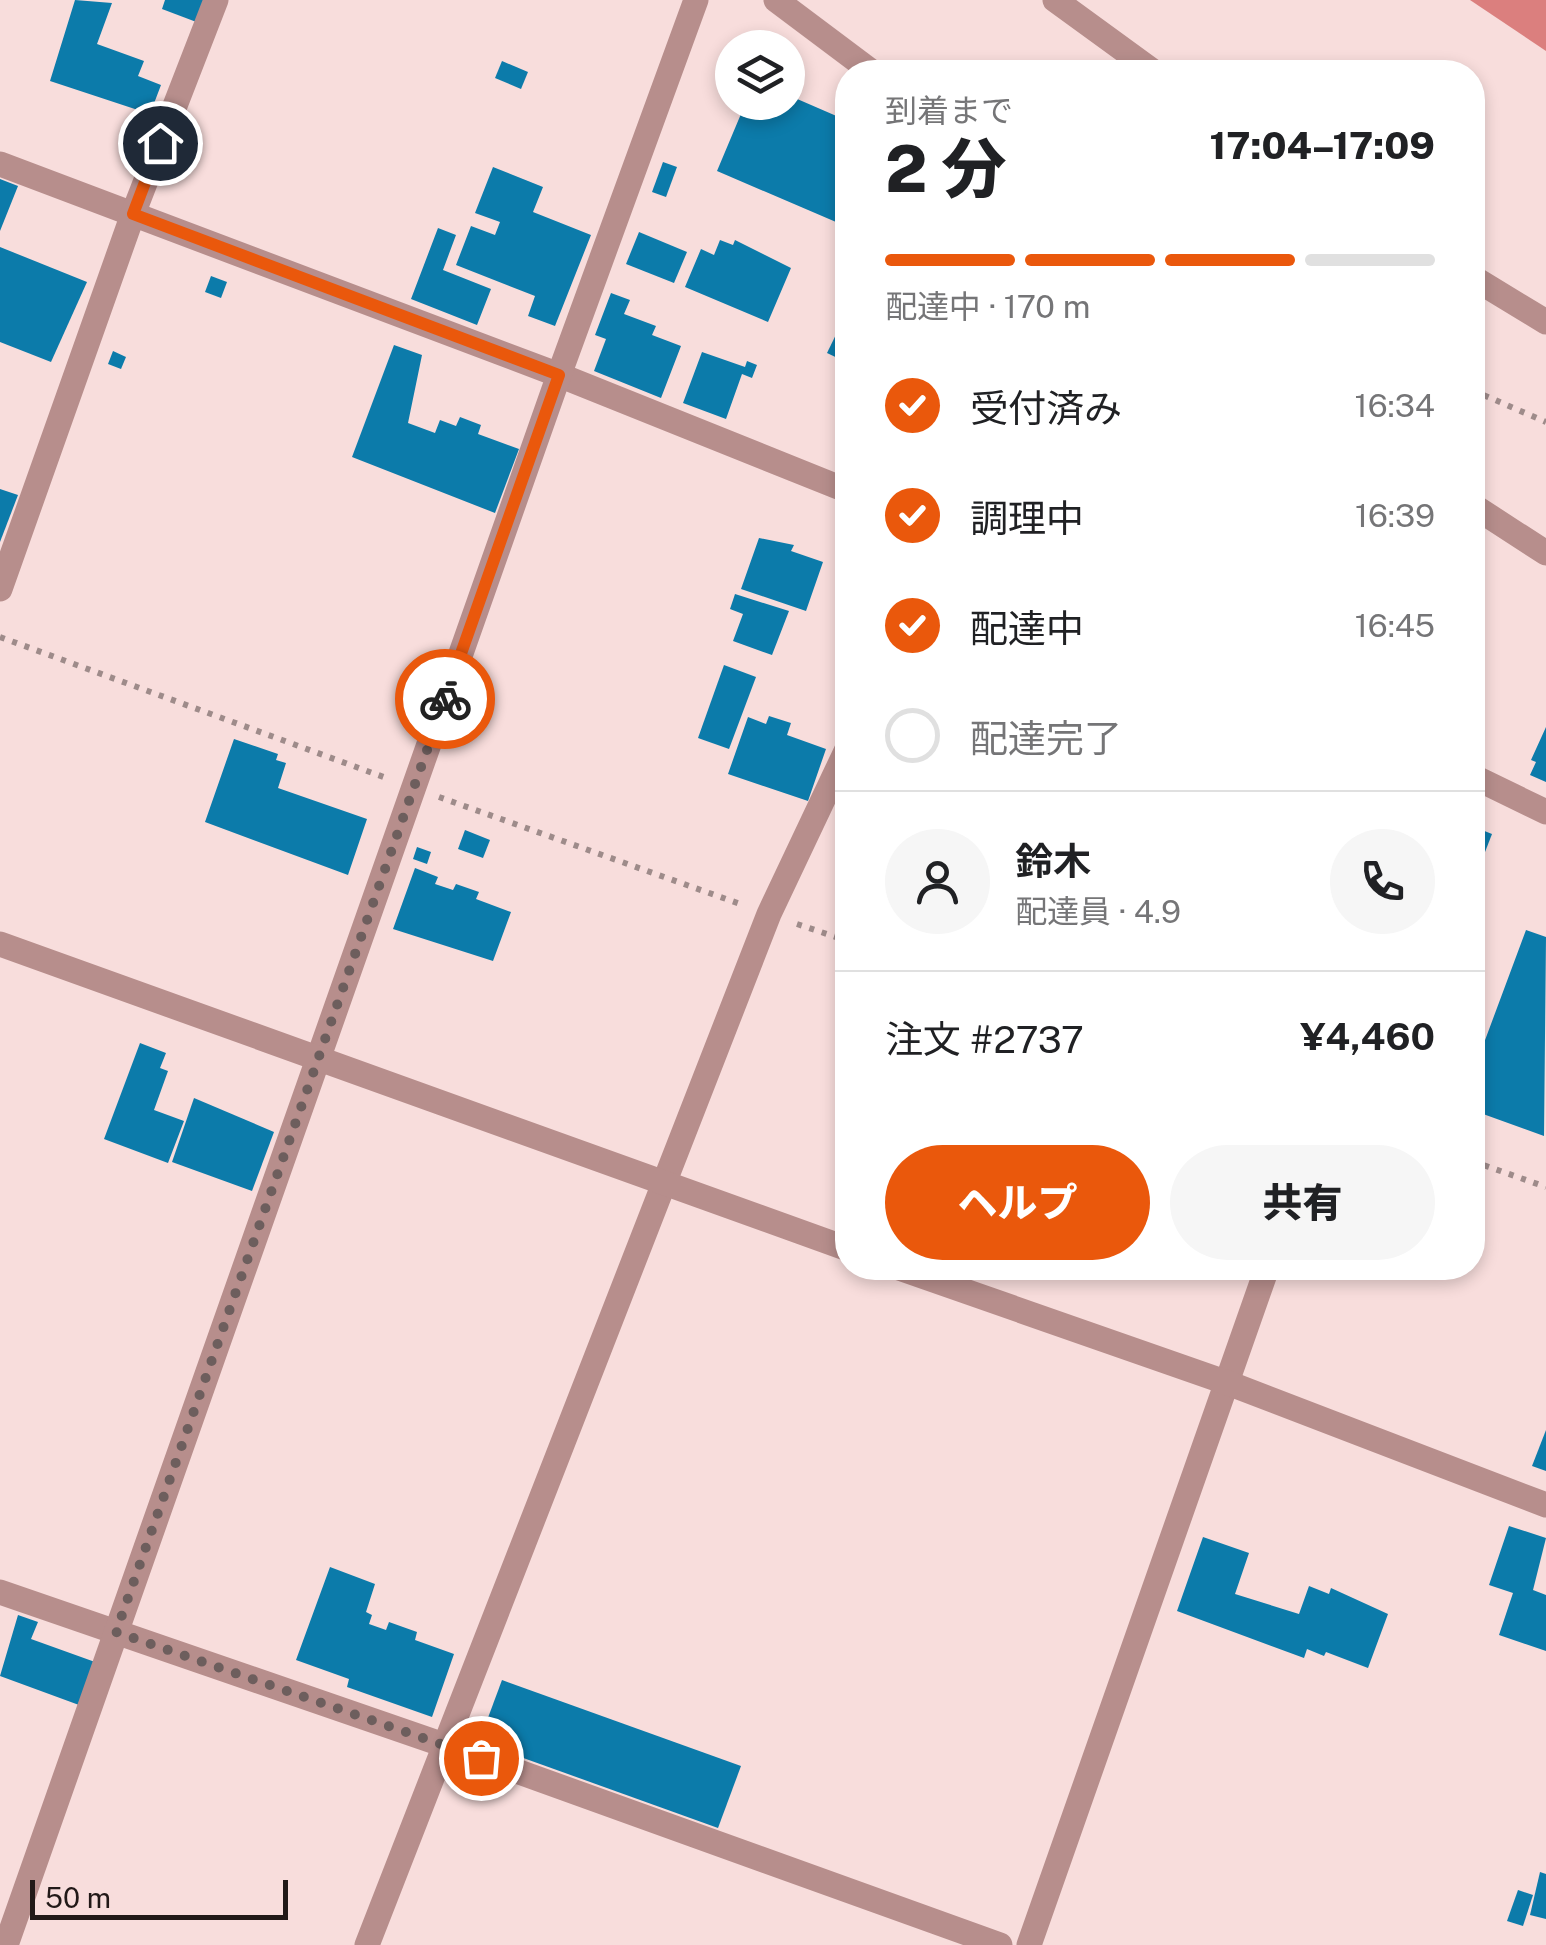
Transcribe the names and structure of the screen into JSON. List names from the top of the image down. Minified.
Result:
{"scale_bar":"50 m","page":{"heading":["2 分","到着まで","17:04–17:09"],"panel":["鈴木","配達員 · 4.9","注文 #2737","¥4,460"],"bar":"配達中 · 170 m","list":[["受付済み","16:34"],["調理中","16:39"],["配達中","16:45"],"配達完了"],"buttons":["ヘルプ","共有"],"scale":"50 m"}}
